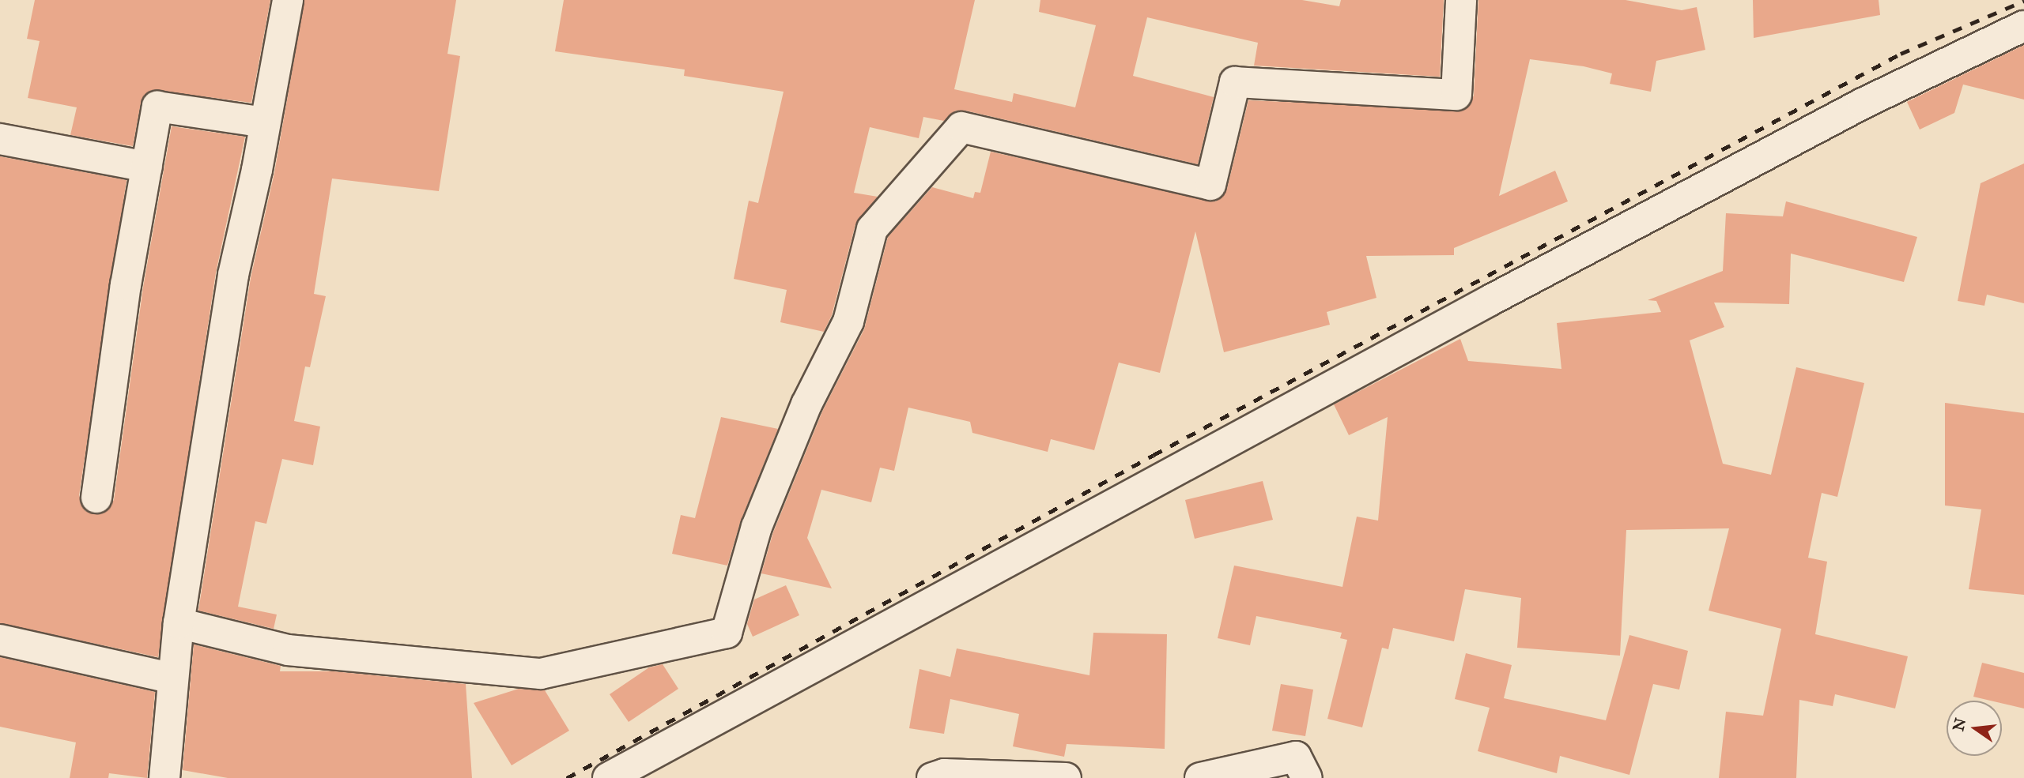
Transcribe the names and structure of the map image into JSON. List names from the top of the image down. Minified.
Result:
{"north":"left"}
